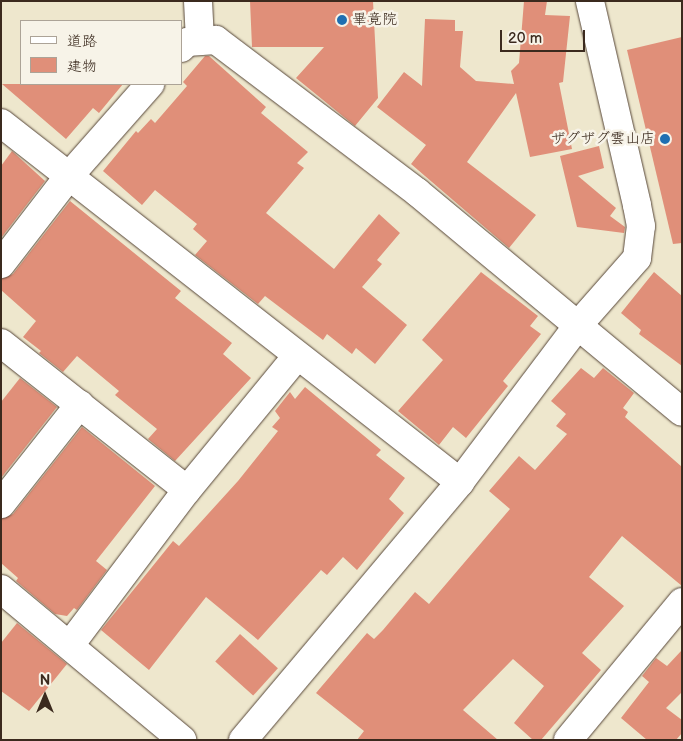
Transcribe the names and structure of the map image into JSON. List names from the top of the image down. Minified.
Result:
{"places":["畢竟院","ザグザグ雲山店"],"legend":["道路","建物"],"scale_bar":"20 m","north":"top"}
